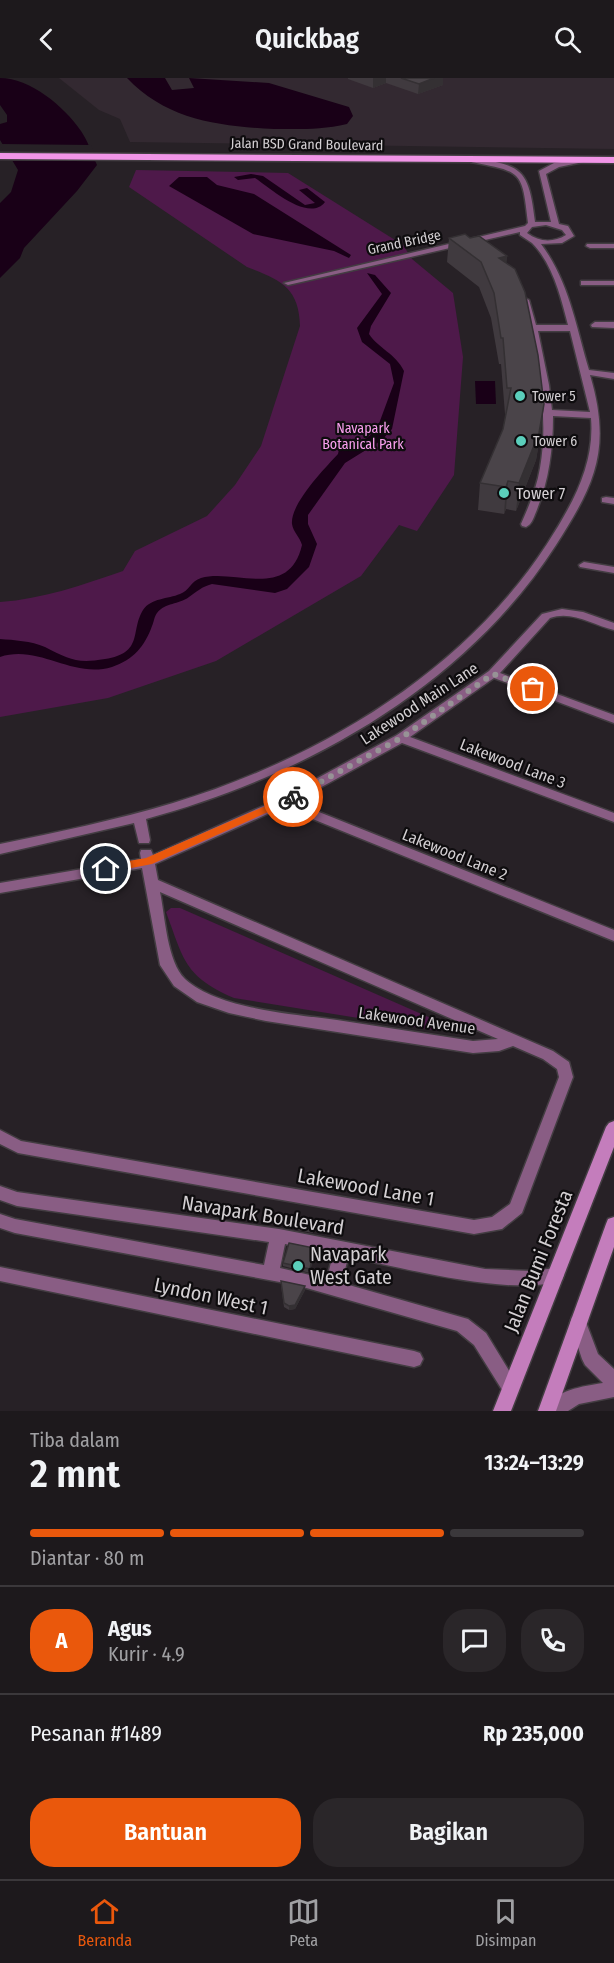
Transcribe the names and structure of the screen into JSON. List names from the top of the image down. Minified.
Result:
{"streets":{"main road":["Jalan BSD Grand Boulevard","Jalan Bumi Foresta"],"street":["Grand Bridge","Lakewood Main Lane","Lakewood Lane 3","Lakewood Lane 2","Lakewood Avenue","Lakewood Lane 1","Navapark Boulevard","Lyndon West 1"]},"crossings":[["Lakewood Main Lane","Lakewood Lane 3"],["Lakewood Main Lane","Lakewood Lane 2"],["Lakewood Main Lane","Lakewood Avenue"],["Lakewood Avenue","Lakewood Lane 1"],["Navapark Boulevard","Jalan Bumi Foresta"]],"parks":["Navapark Botanical Park"],"places":["Tower 5","Tower 6","Tower 7","Navapark West Gate"],"page":{"header":"Quickbag","heading":["2 mnt","Tiba dalam","13:24–13:29"],"panel":["Agus","Kurir · 4.9","Pesanan #1489","Rp 235,000"],"bar":"Diantar · 80 m","round":"A","buttons":["Bantuan","Bagikan"],"tabs":["Beranda","Peta","Disimpan"]}}
